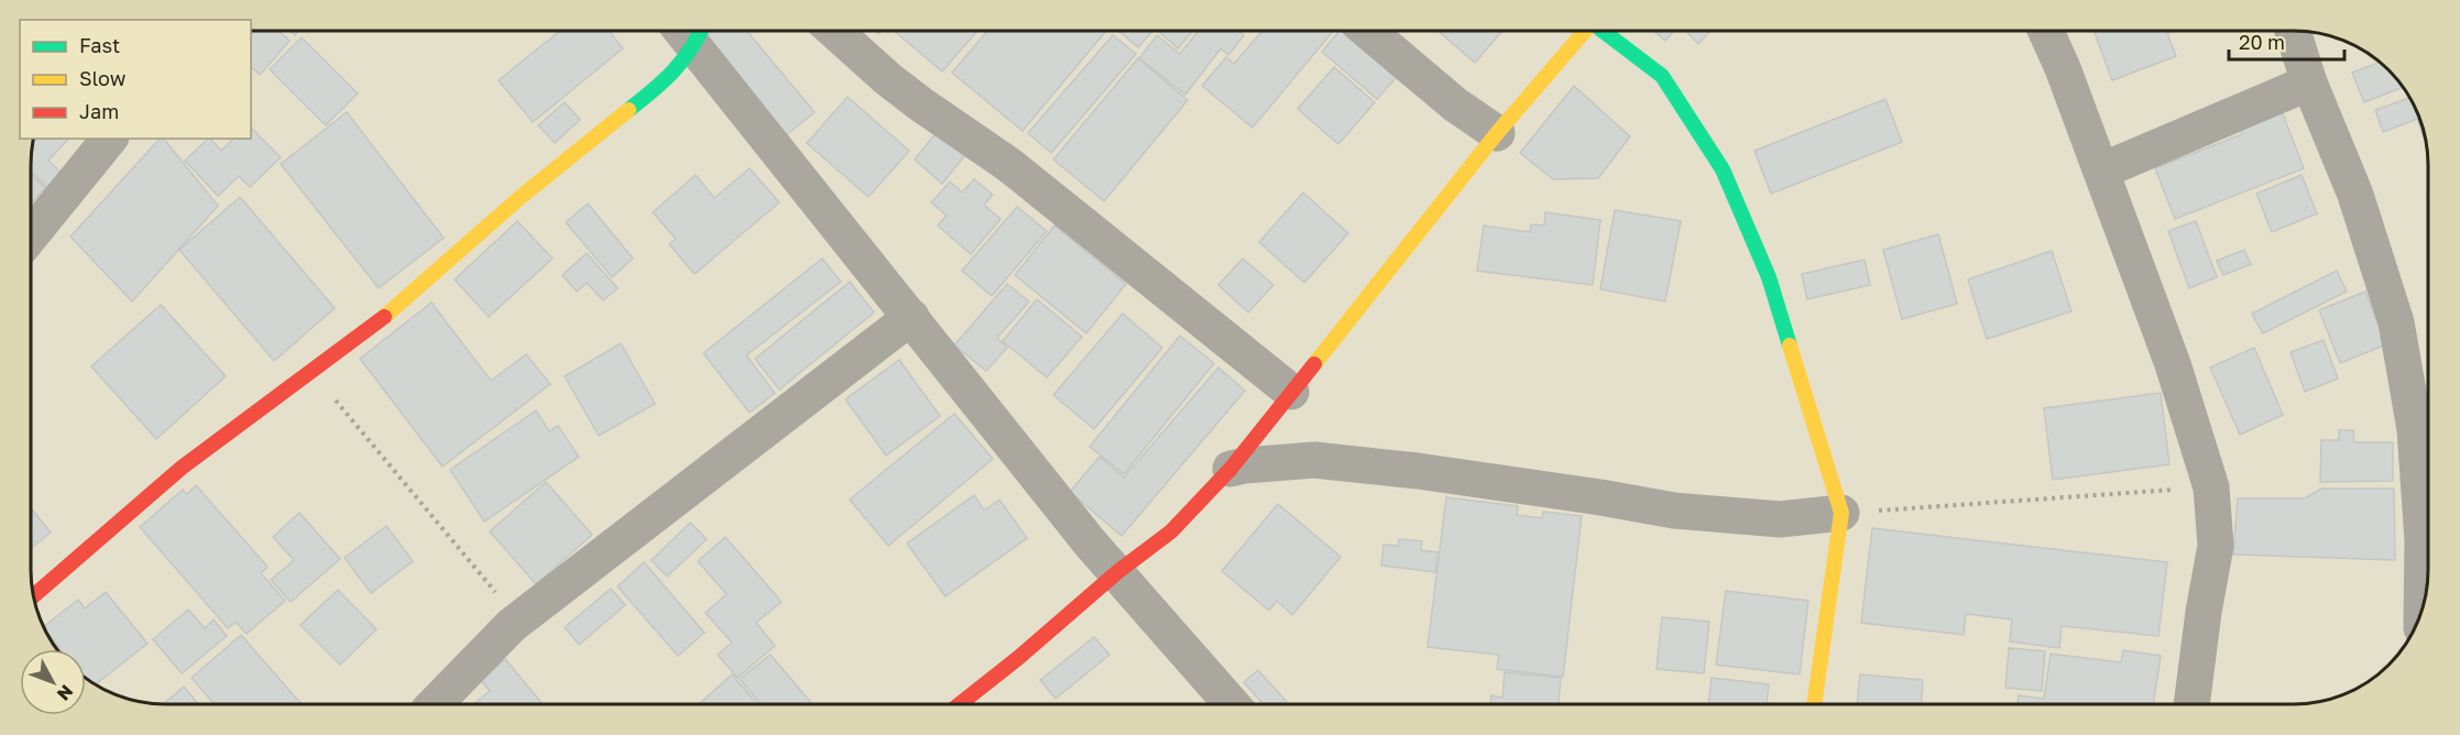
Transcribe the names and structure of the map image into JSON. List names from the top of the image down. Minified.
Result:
{"legend":["Fast","Slow","Jam"],"scale_bar":"20 m","north":"bottom right"}
